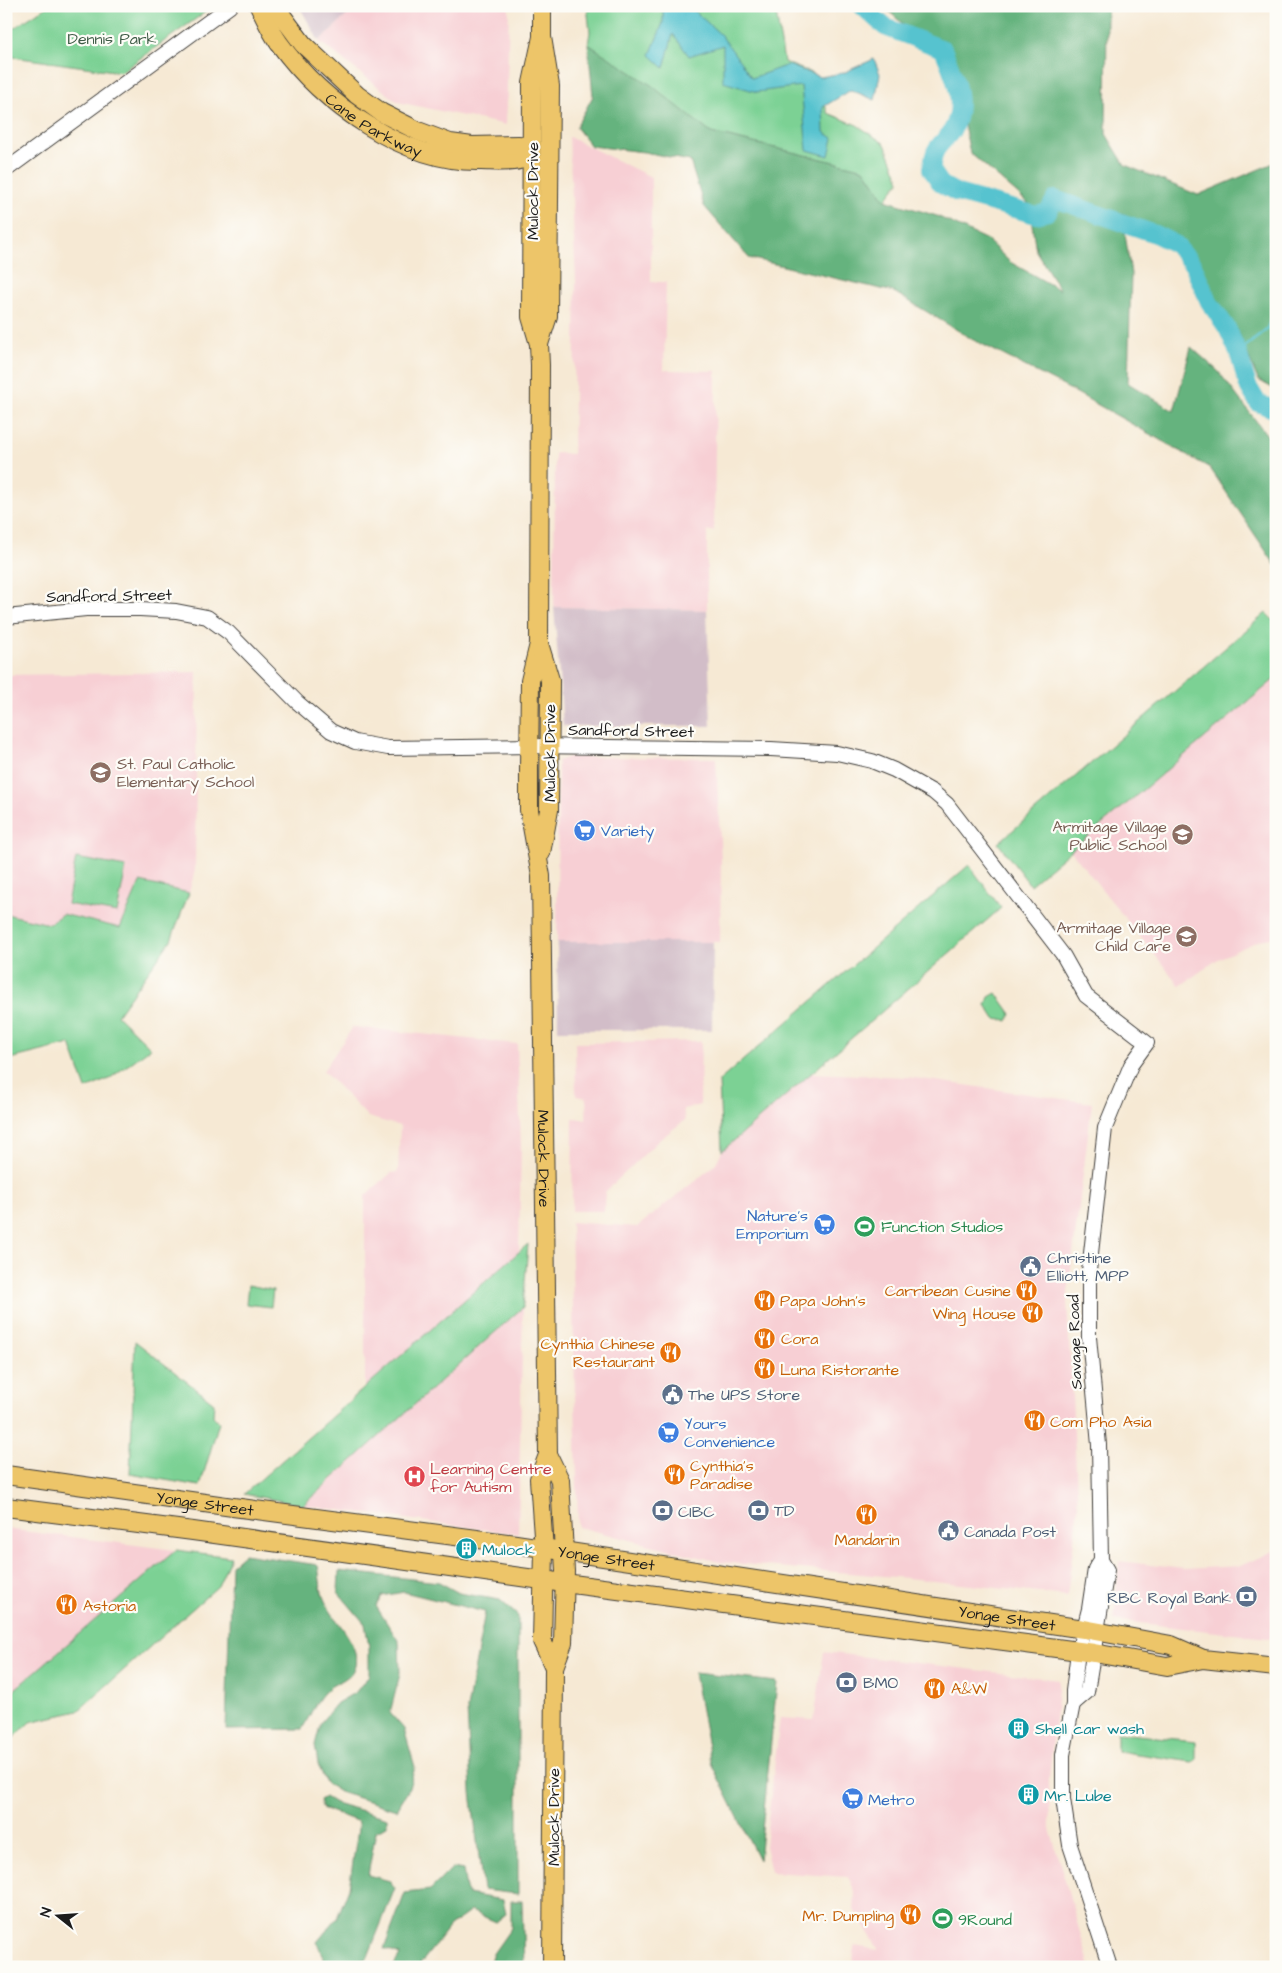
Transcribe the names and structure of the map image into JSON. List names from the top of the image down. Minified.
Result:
{"streets":{"main road":["Cane Parkway","Mulock Drive","Yonge Street"],"street":["Sandford Street","Savage Road"]},"crossings":[["Cane Parkway","Mulock Drive"],["Mulock Drive","Sandford Street"],["Mulock Drive","Yonge Street"],["Sandford Street","Savage Road"],["Savage Road","Yonge Street"]],"parks":["Dennis Park"],"places":{"school or university":["St. Paul Catholic Elementary School","Armitage Village Public School","Armitage Village Child Care"],"supermarket":["Variety","Nature's Emporium","Yours Convenience","Metro"],"sports":["Function Studios","9Round"],"public building":["Christine Elliott, MPP","The UPS Store","Canada Post"],"restaurant":["Carribean Cusine","Papa John's","Wing House","Cora","Cynthia Chinese Restaurant","Luna Ristorante","Com Pho Asia","Cynthia's Paradise","Mandarin","Astoria","A&W","Mr. Dumpling"],"hospital":["Learning Centre for Autism"],"bank":["TD","CIBC","RBC Royal Bank","BMO"],"building":["Mulock","Shell car wash","Mr. Lube"]},"north":"left"}
